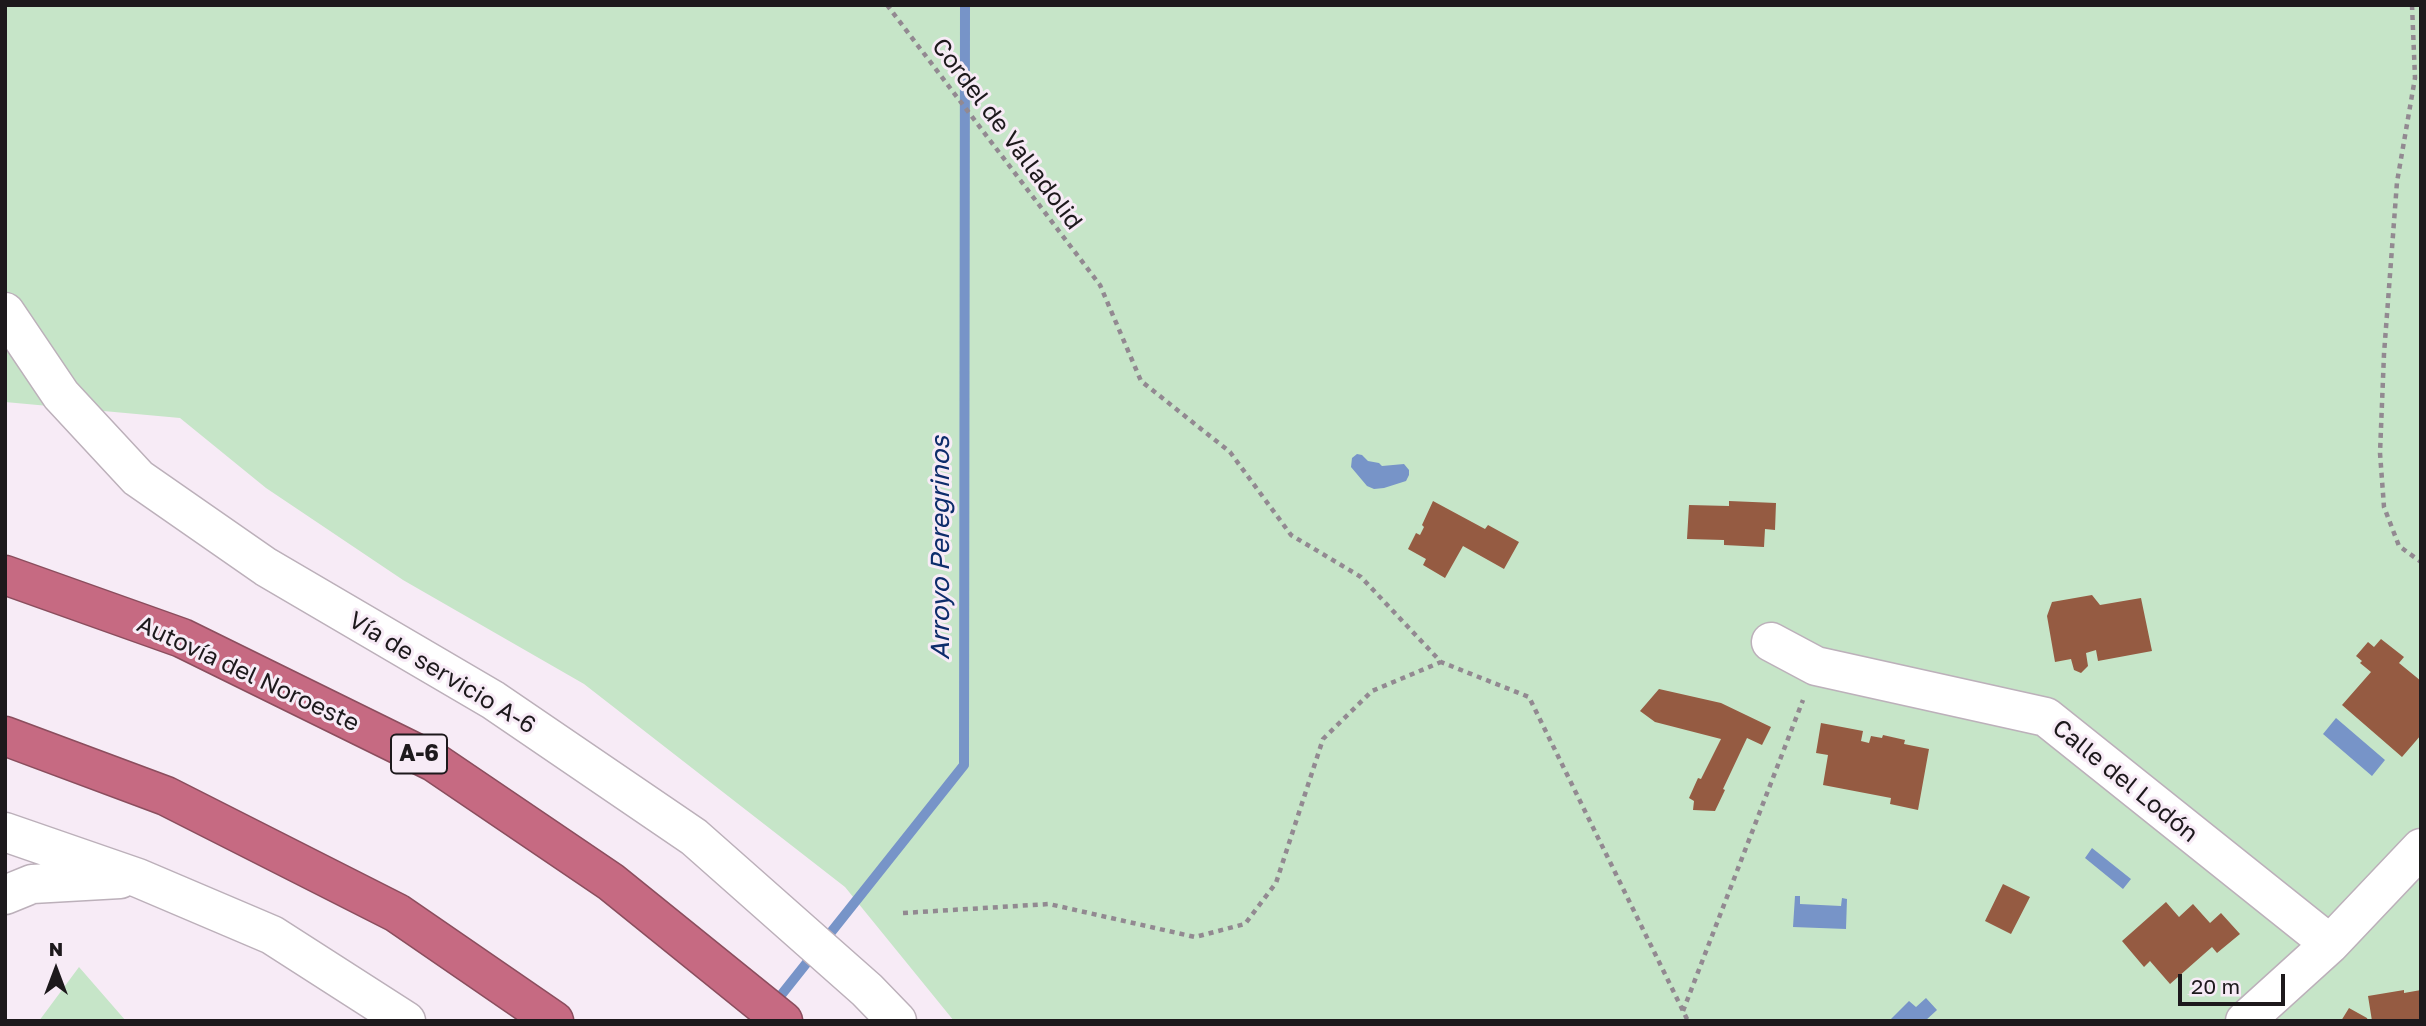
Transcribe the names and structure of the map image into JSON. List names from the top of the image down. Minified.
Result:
{"streets":{"highway":["Autovía del Noroeste","A-6"],"street":["Vía de servicio A-6","Calle del Lodón"],"path":["Cordel de Valladolid"]},"water":["Arroyo Peregrinos"],"scale_bar":"20 m","north":"top"}
